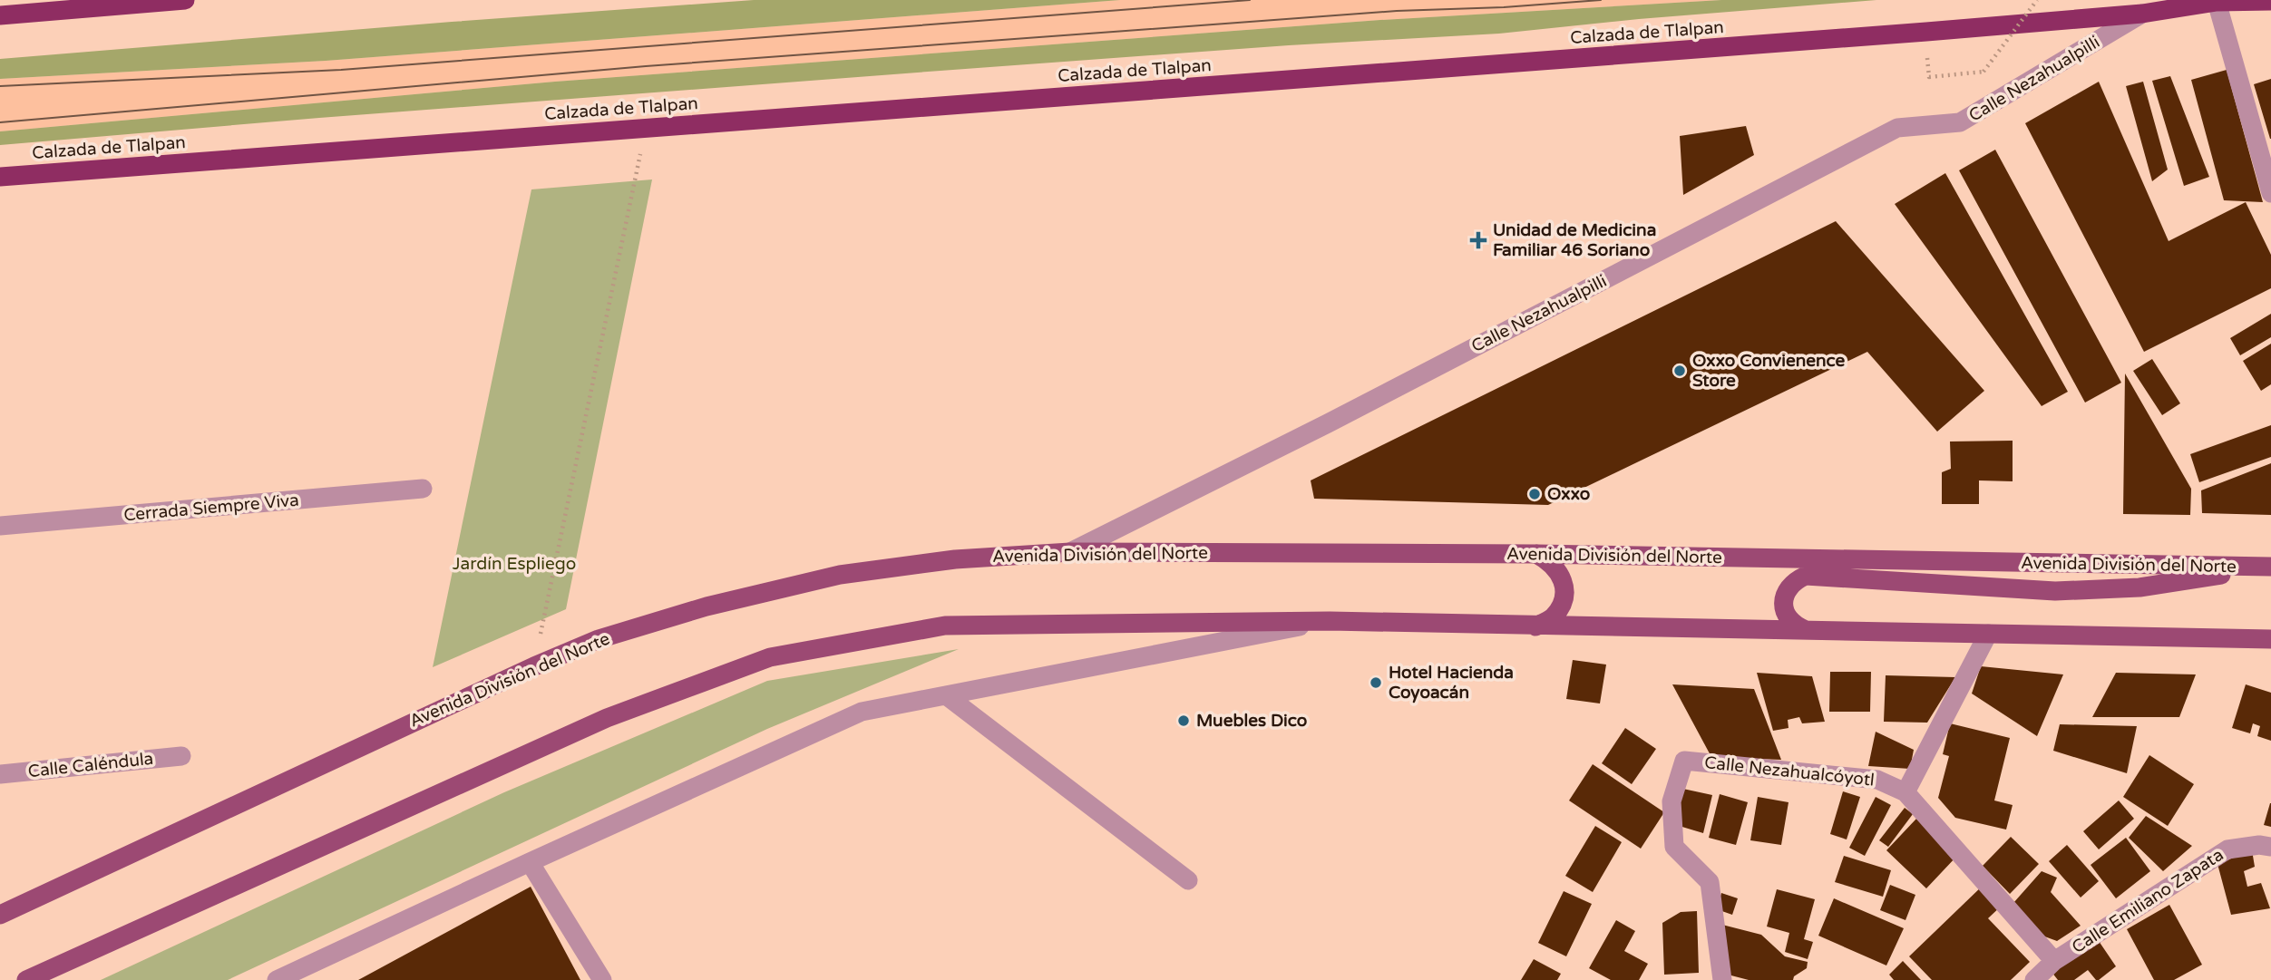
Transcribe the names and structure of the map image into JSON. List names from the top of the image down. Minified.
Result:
{"streets":{"highway":["Calzada de Tlalpan"],"main road":["Avenida División del Norte"],"street":["Calle Nezahualpilli","Cerrada Siempre Viva","Calle Caléndula","Calle Nezahualcóyotl","Calle Emiliano Zapata"]},"crossings":[["Calzada de Tlalpan","Calle Nezahualpilli"],["Calle Nezahualpilli","Avenida División del Norte"],["Calle Nezahualcóyotl","Calle Emiliano Zapata"]],"parks":["Jardín Espliego"],"places":{"health":["Unidad de Medicina Familiar 46 Soriano"],"other":["Oxxo Convienence Store","Oxxo","Hotel Hacienda Coyoacán","Muebles Dico"]}}
